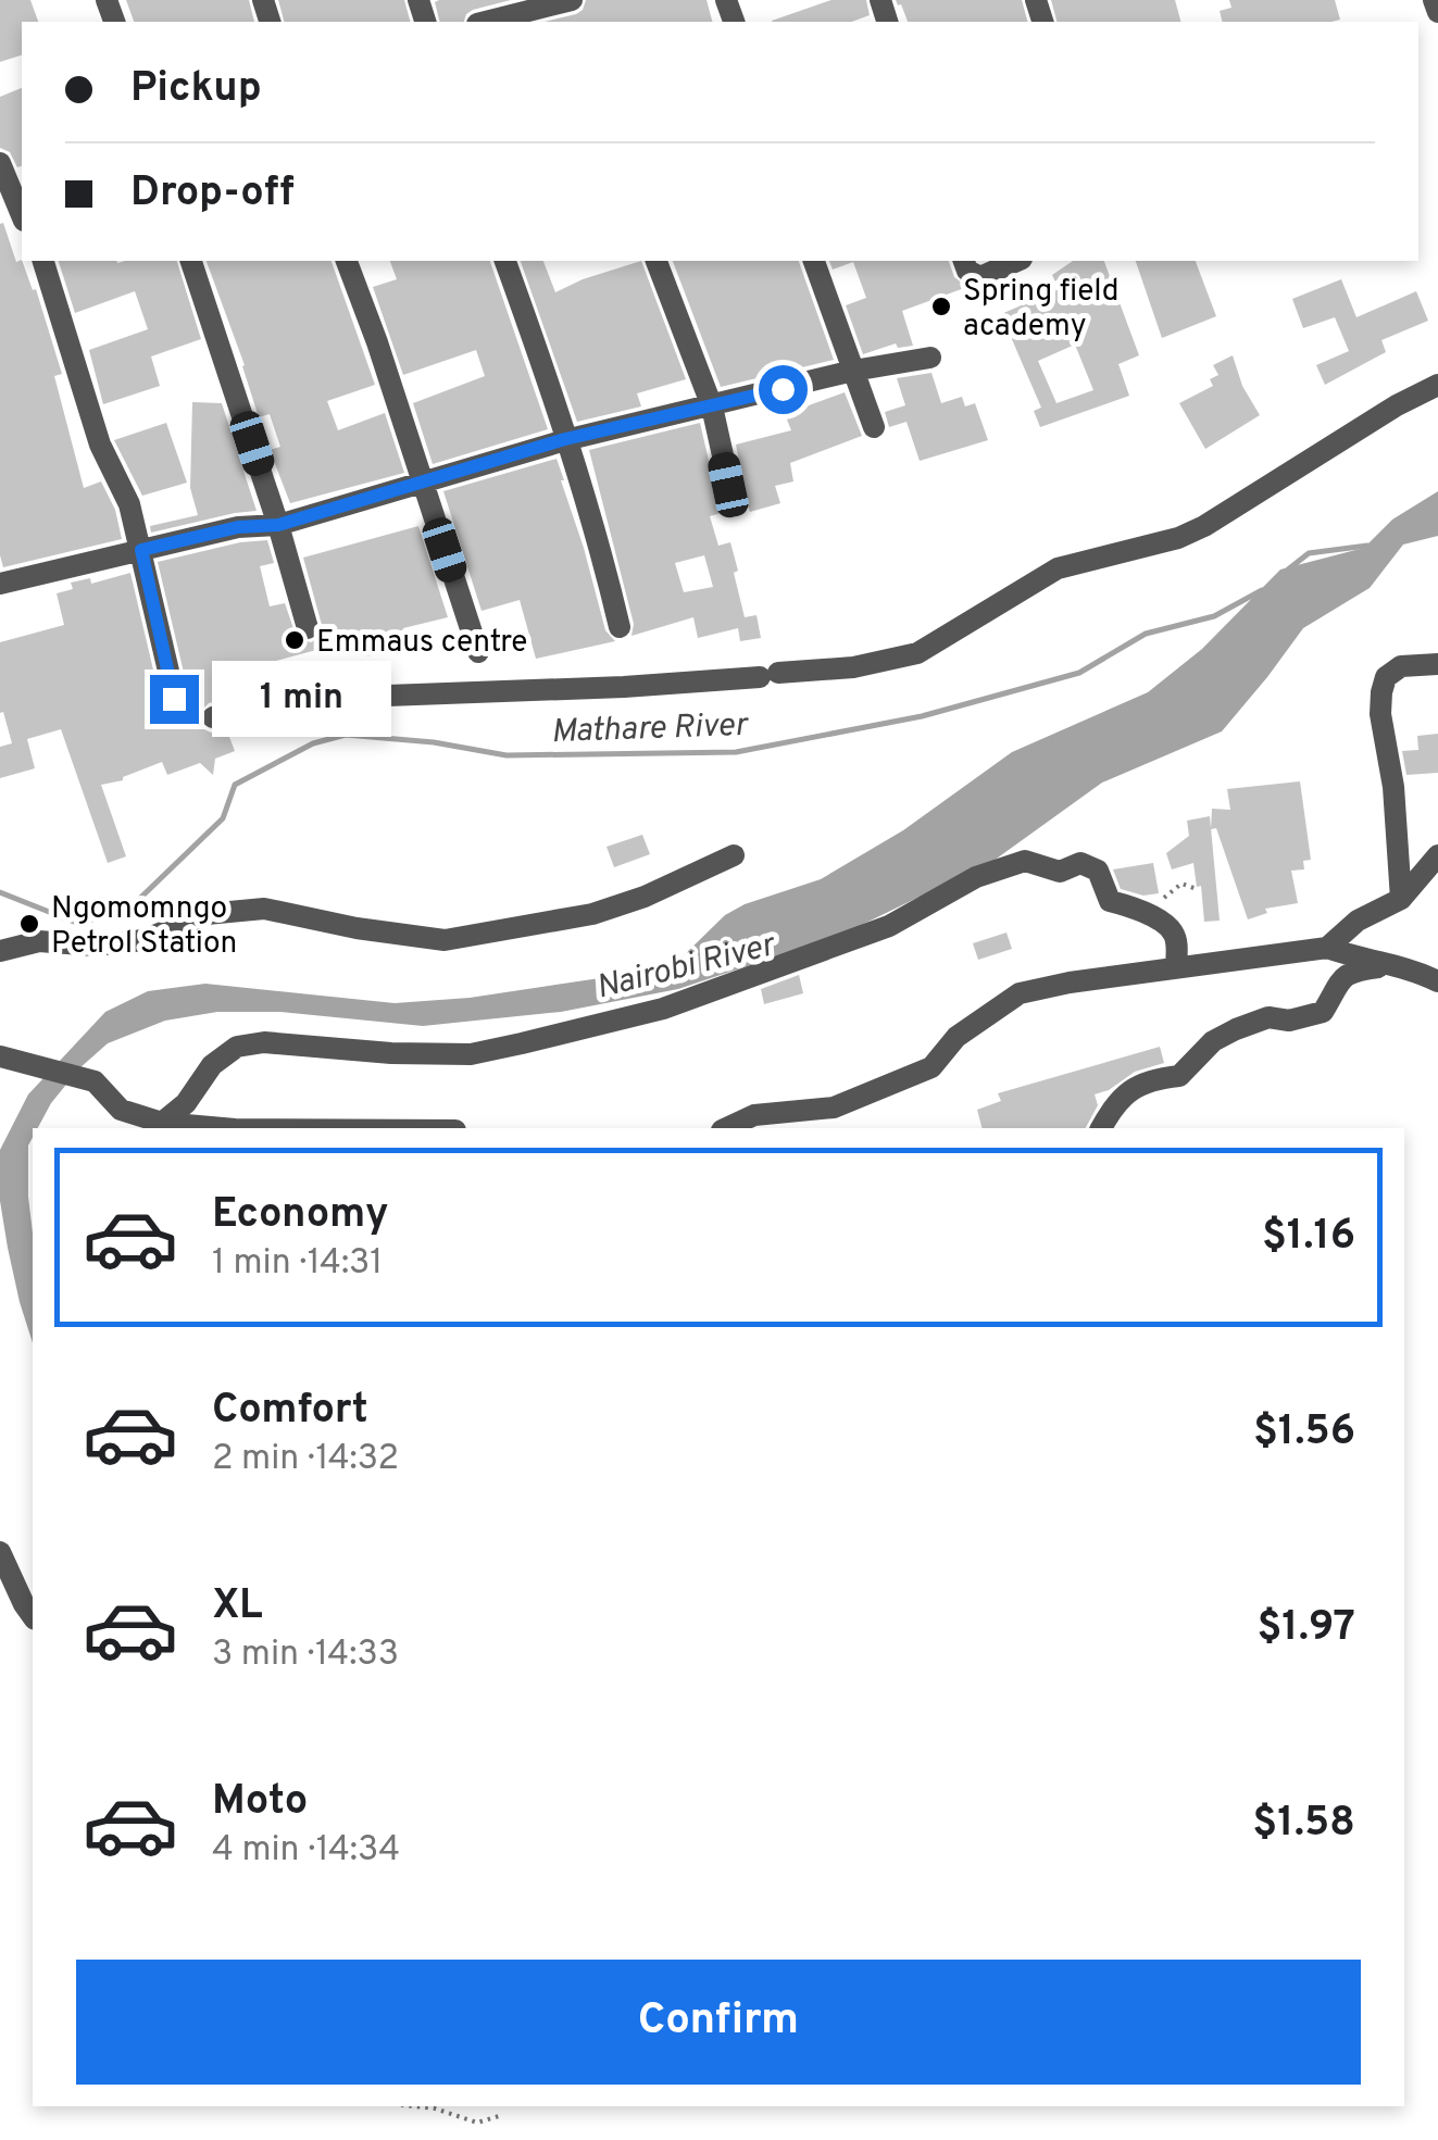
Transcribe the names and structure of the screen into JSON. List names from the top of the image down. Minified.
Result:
{"water":["Mathare River","Nairobi River"],"places":["Spring field academy","Emmaus centre","Ngomomngo Petrol Station"],"page":{"banner":["Pickup","Drop-off"],"bubble":"1 min","list":[{"name":"Economy","note":"1 min · 14:31","value":"$1.16"},{"name":"Comfort","note":"2 min · 14:32","value":"$1.56"},{"name":"XL","note":"3 min · 14:33","value":"$1.97"},{"name":"Moto","note":"4 min · 14:34","value":"$1.58"}],"buttons":"Confirm"}}
